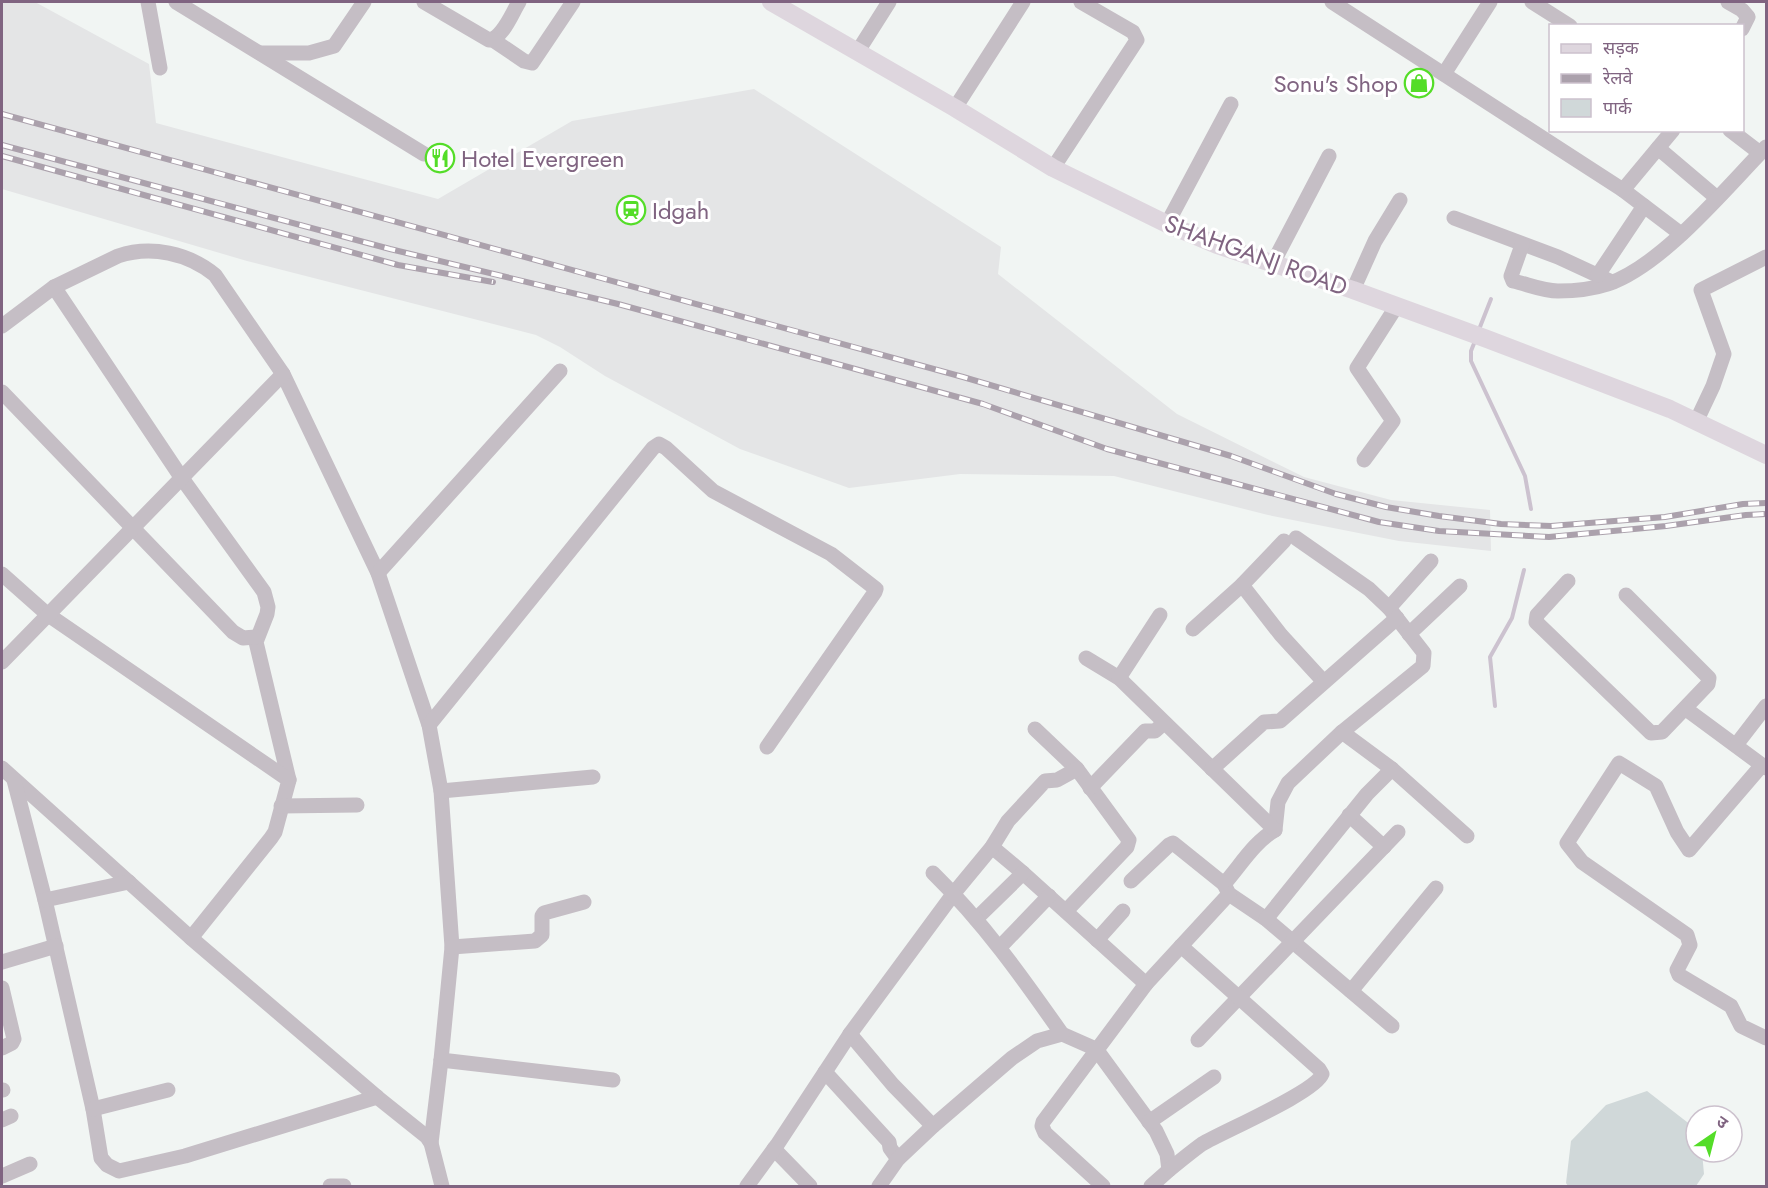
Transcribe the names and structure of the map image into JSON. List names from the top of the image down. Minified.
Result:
{"streets":{"main road":["SHAHGANJ ROAD"]},"places":{"shop":["Sonu's Shop"],"restaurant":["Hotel Evergreen"],"station":["Idgah"]},"legend":["सड़क","रेलवे","पार्क"],"north":"top right"}
